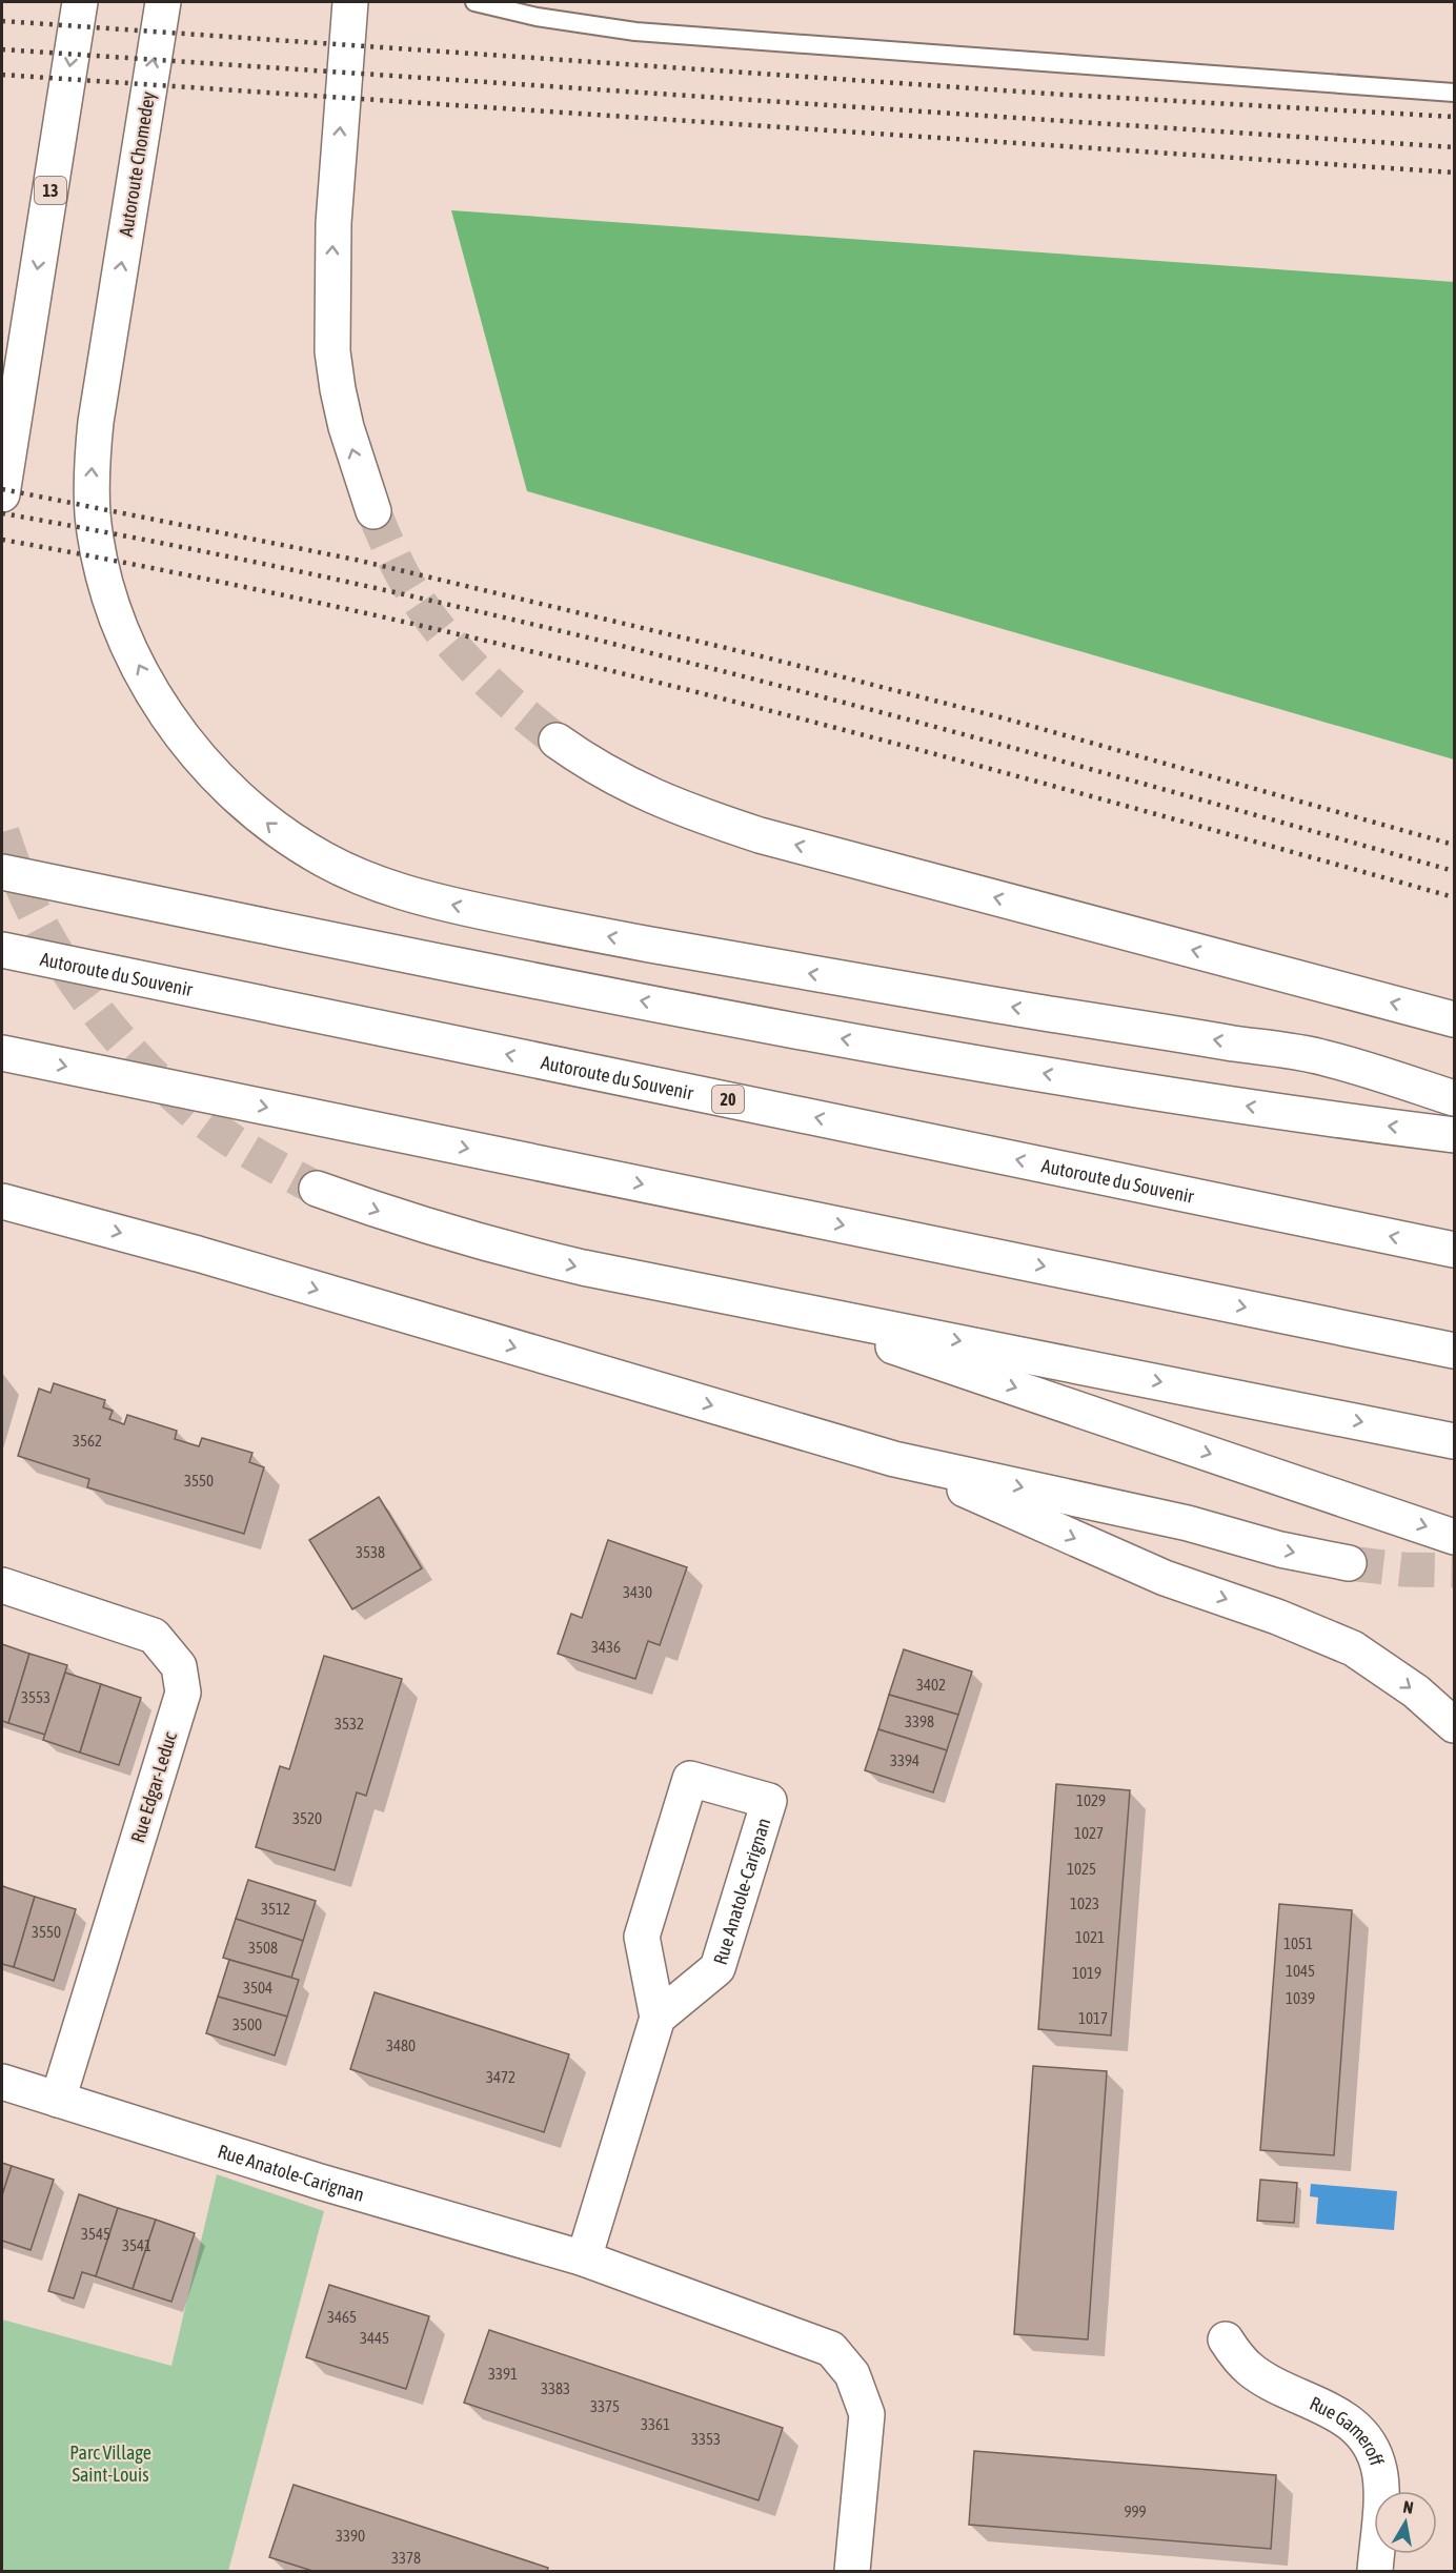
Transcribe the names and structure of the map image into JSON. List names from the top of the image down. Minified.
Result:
{"streets":{"main road":["Autoroute Chomedey","13","Autoroute du Souvenir","20","Rue Edgar-Leduc","Rue Anatole-Carignan","Rue Gameroff"]},"crossings":[["Rue Edgar-Leduc","Rue Anatole-Carignan"]],"parks":["Parc Village Saint-Louis"],"house_numbers":["3562","3550","3538","3430","3436","3402","3553","3398","3532","3394","1029","3520","1027","1025","1023","3512","3550","1021","1051","3508","1045","1019","3504","1039","1017","3500","3480","3472","3545","3541","3465","3445","3391","3383","3375","3361","3353","999","3390","3378"],"north":"top"}
